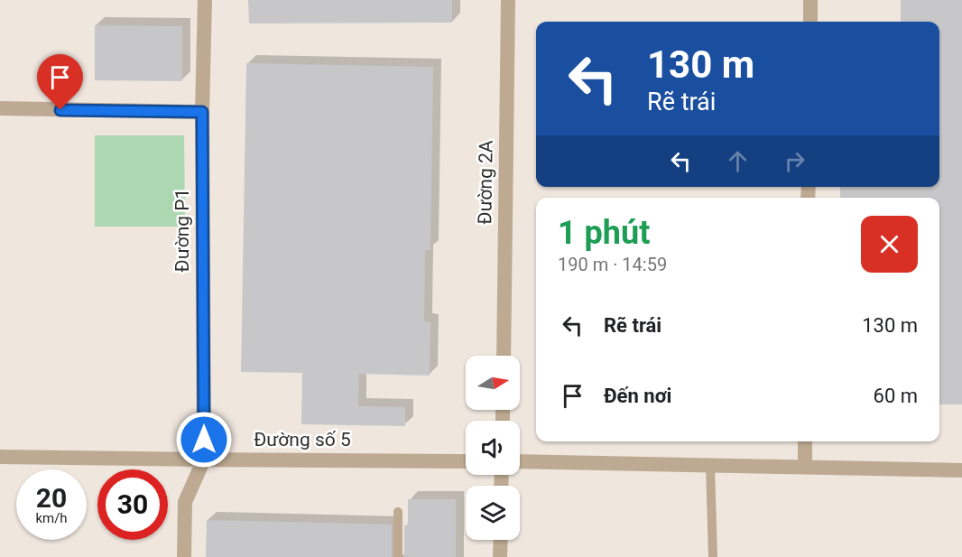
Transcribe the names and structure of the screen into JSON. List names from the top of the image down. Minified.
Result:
{"streets":{"street":["Đường 2A","Đường P1","Đường số 5"]},"crossings":[["Đường P1","Đường số 5"]],"north":"right","page":{"turn":["130 m","Rẽ trái"],"heading":["1 phút","190 m · 14:59"],"list":[{"name":"Rẽ trái","value":"130 m"},{"name":"Đến nơi","value":"60 m"}],"speed":"20 km/h","limit":"30"}}
